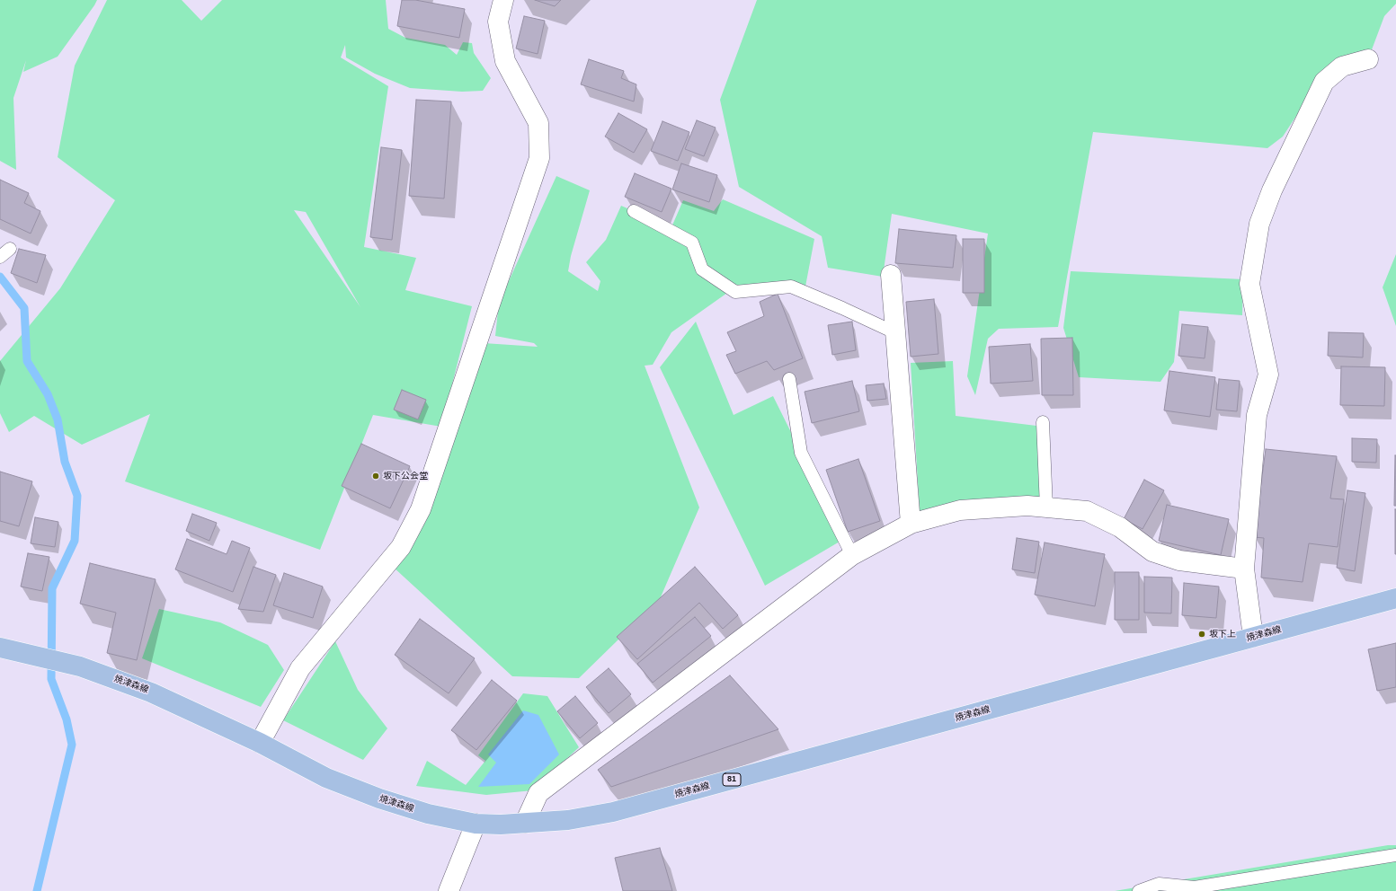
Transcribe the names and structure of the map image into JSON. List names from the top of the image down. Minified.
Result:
{"streets":{"main road":["焼津森線","81"]},"places":["坂下公会堂","坂下上"]}
